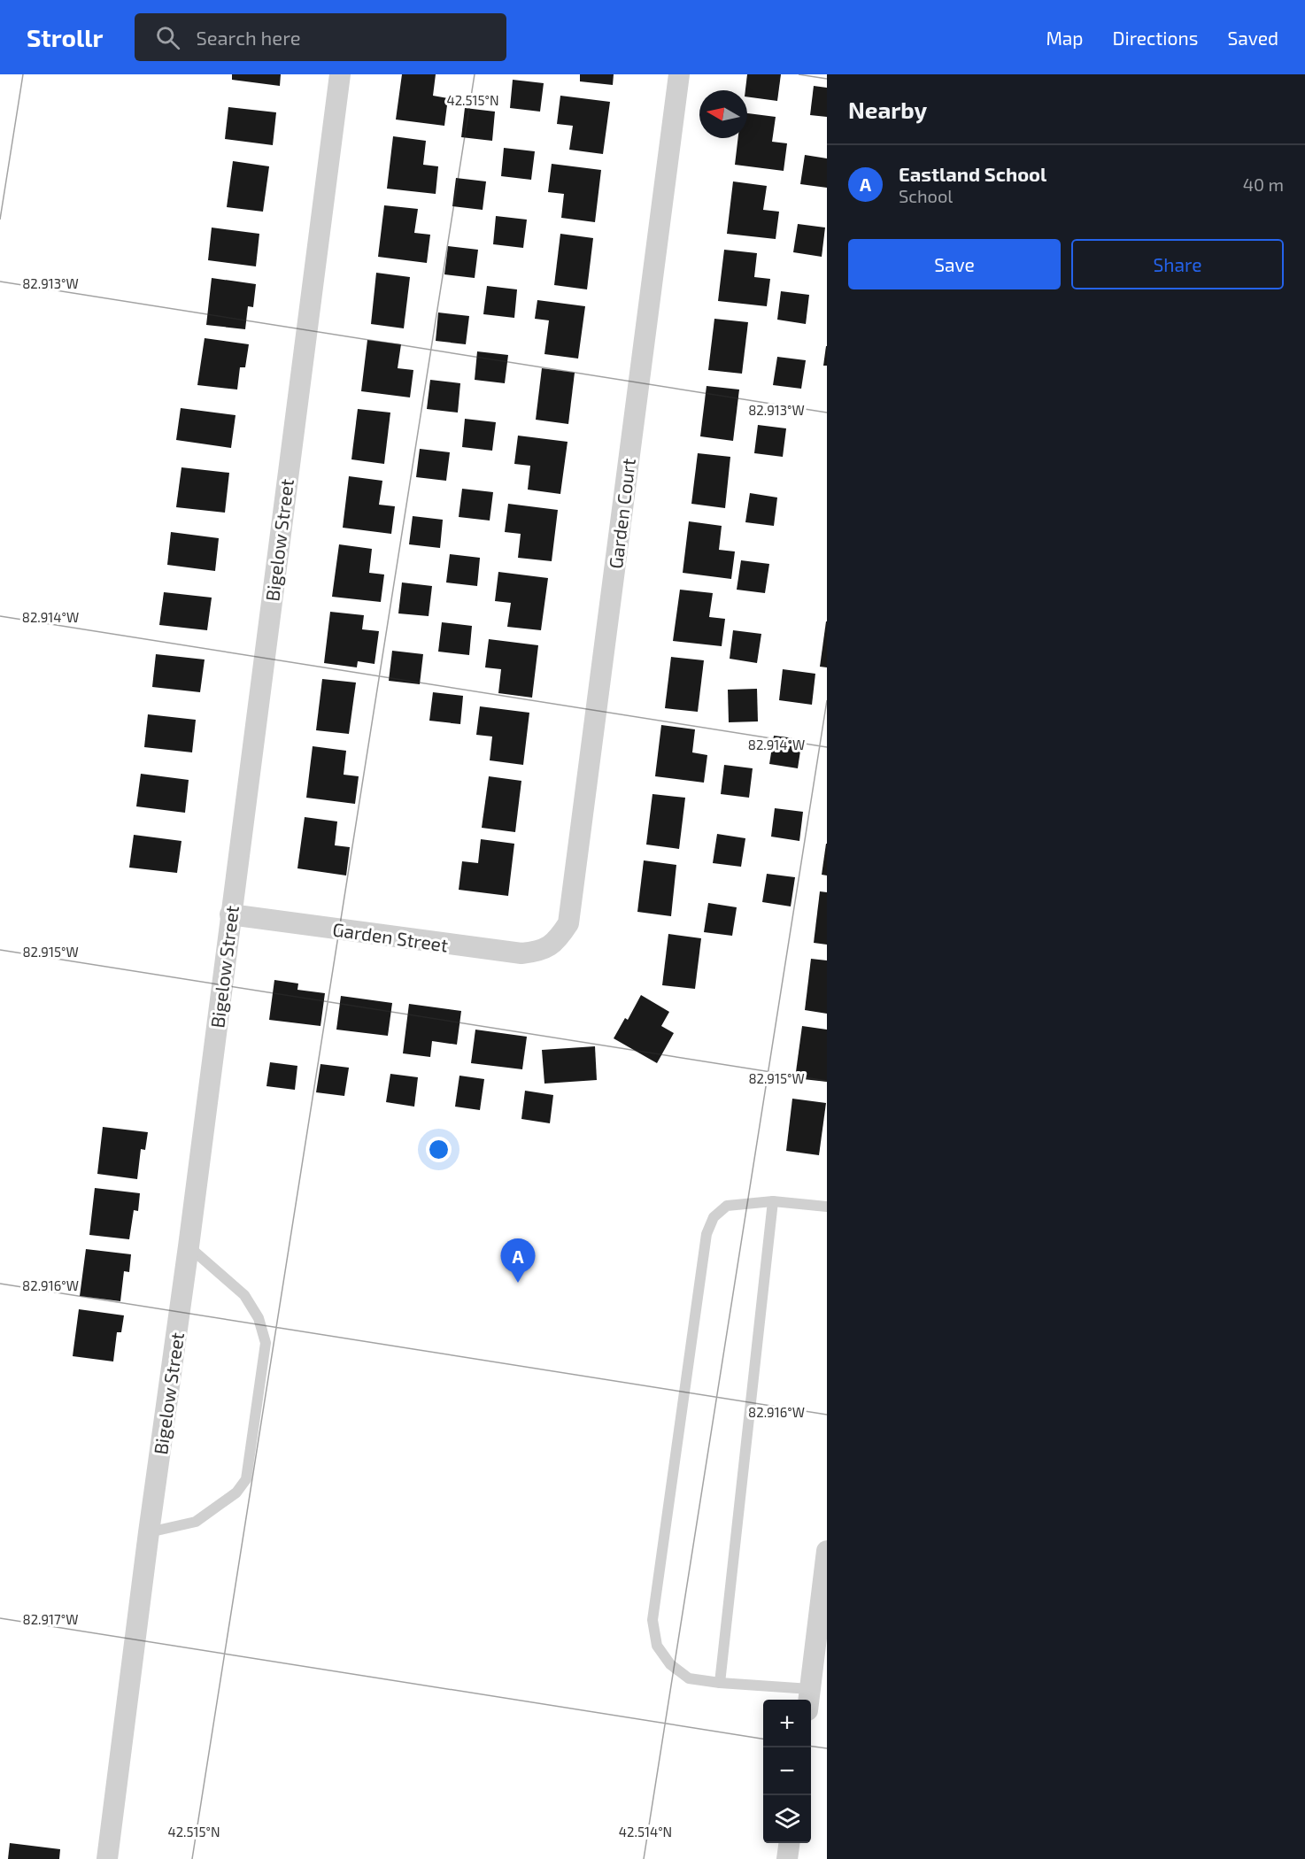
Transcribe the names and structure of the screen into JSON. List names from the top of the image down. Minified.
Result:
{"streets":{"street":["Garden Court","Bigelow Street","Garden Street"]},"crossings":[["Garden Court","Garden Street"],["Bigelow Street","Garden Street"]],"north":"left","page":{"header":"Strollr","search":"Search here","nav":["Map","Directions","Saved"],"heading":"Nearby","list":[{"mark":"A","name":"Eastland School","note":"School","value":"40 m"}],"buttons":["Save","Share"],"pins":"A","map_buttons":["+","−"]},"coordinates":["42.515°N","82.913°W","82.914°W","82.915°W","82.916°W","82.917°W","42.514°N"]}
